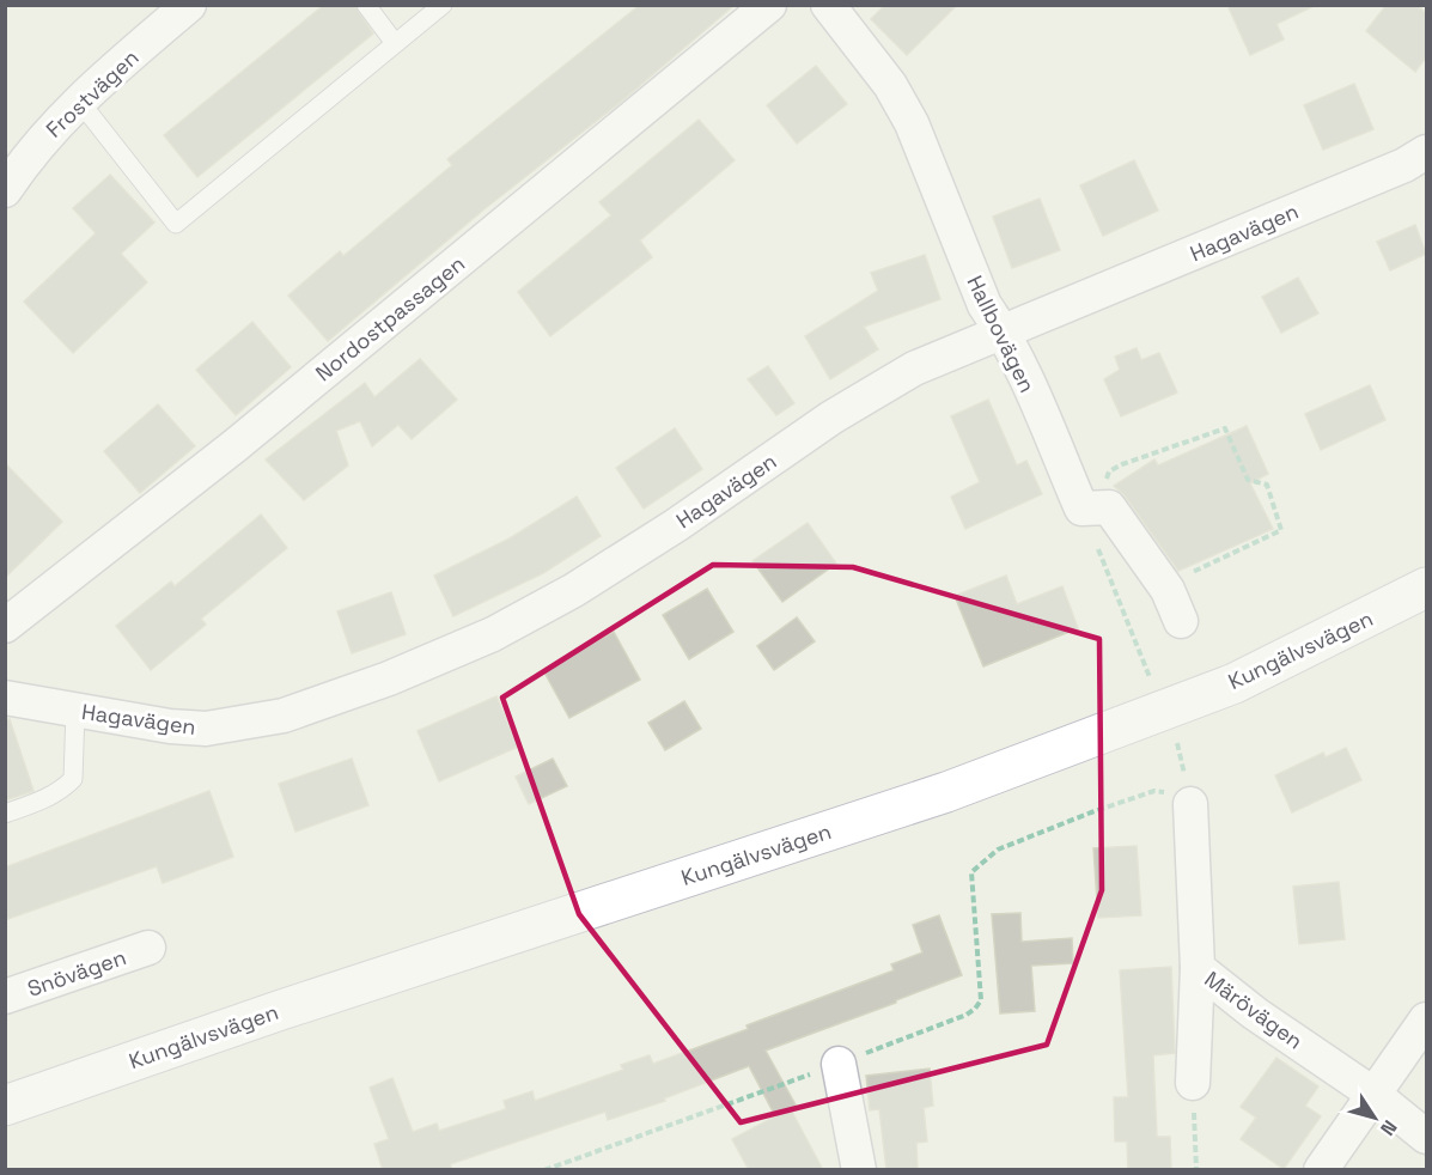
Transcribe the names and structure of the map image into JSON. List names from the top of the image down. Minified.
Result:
{"streets":{"main road":["Kungälvsvägen"],"street":["Frostvägen","Hagavägen","Nordostpassagen","Hallbovägen","Snövägen","Märövägen"]},"crossings":[["Hagavägen","Hallbovägen"]],"north":"bottom right"}
